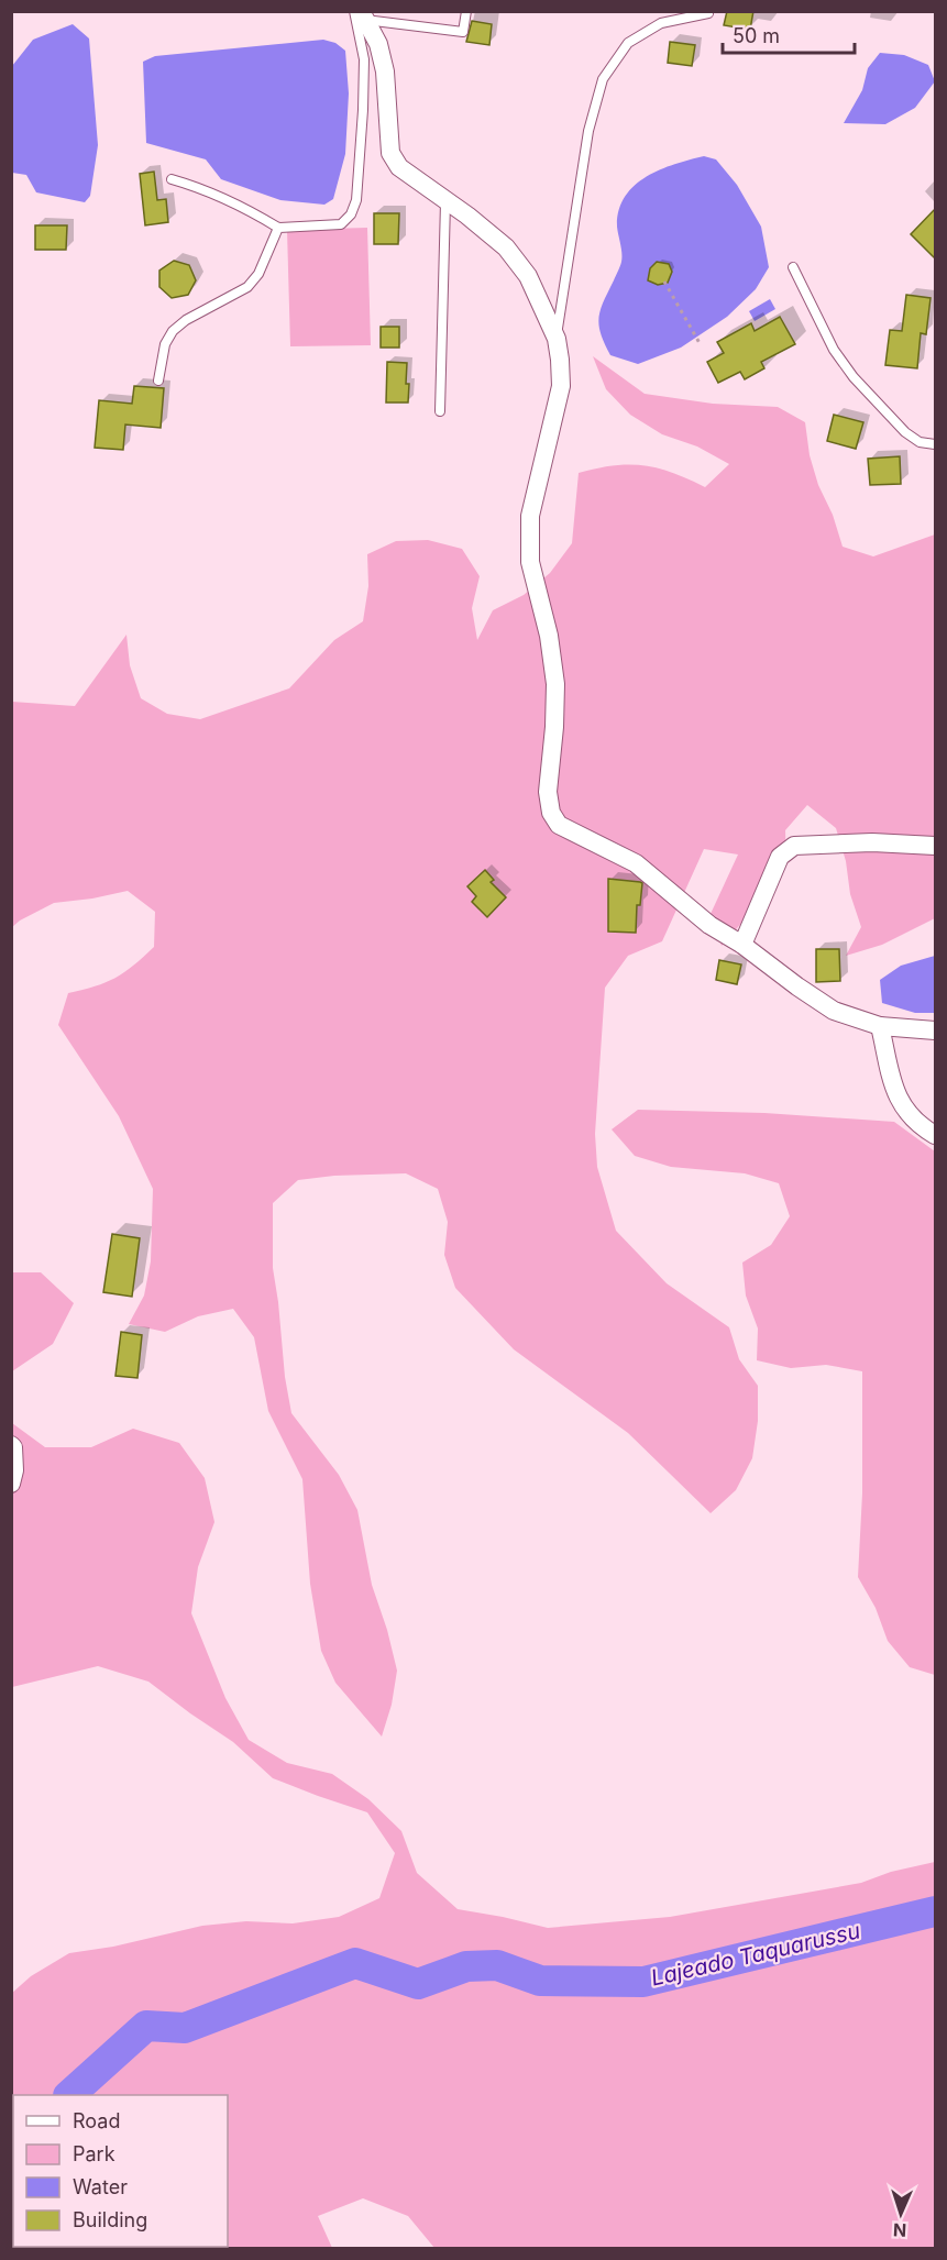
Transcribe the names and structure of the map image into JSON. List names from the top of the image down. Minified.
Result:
{"water":["Lajeado Taquarussu"],"legend":["Road","Park","Water","Building"],"scale_bar":"50 m","north":"bottom"}
